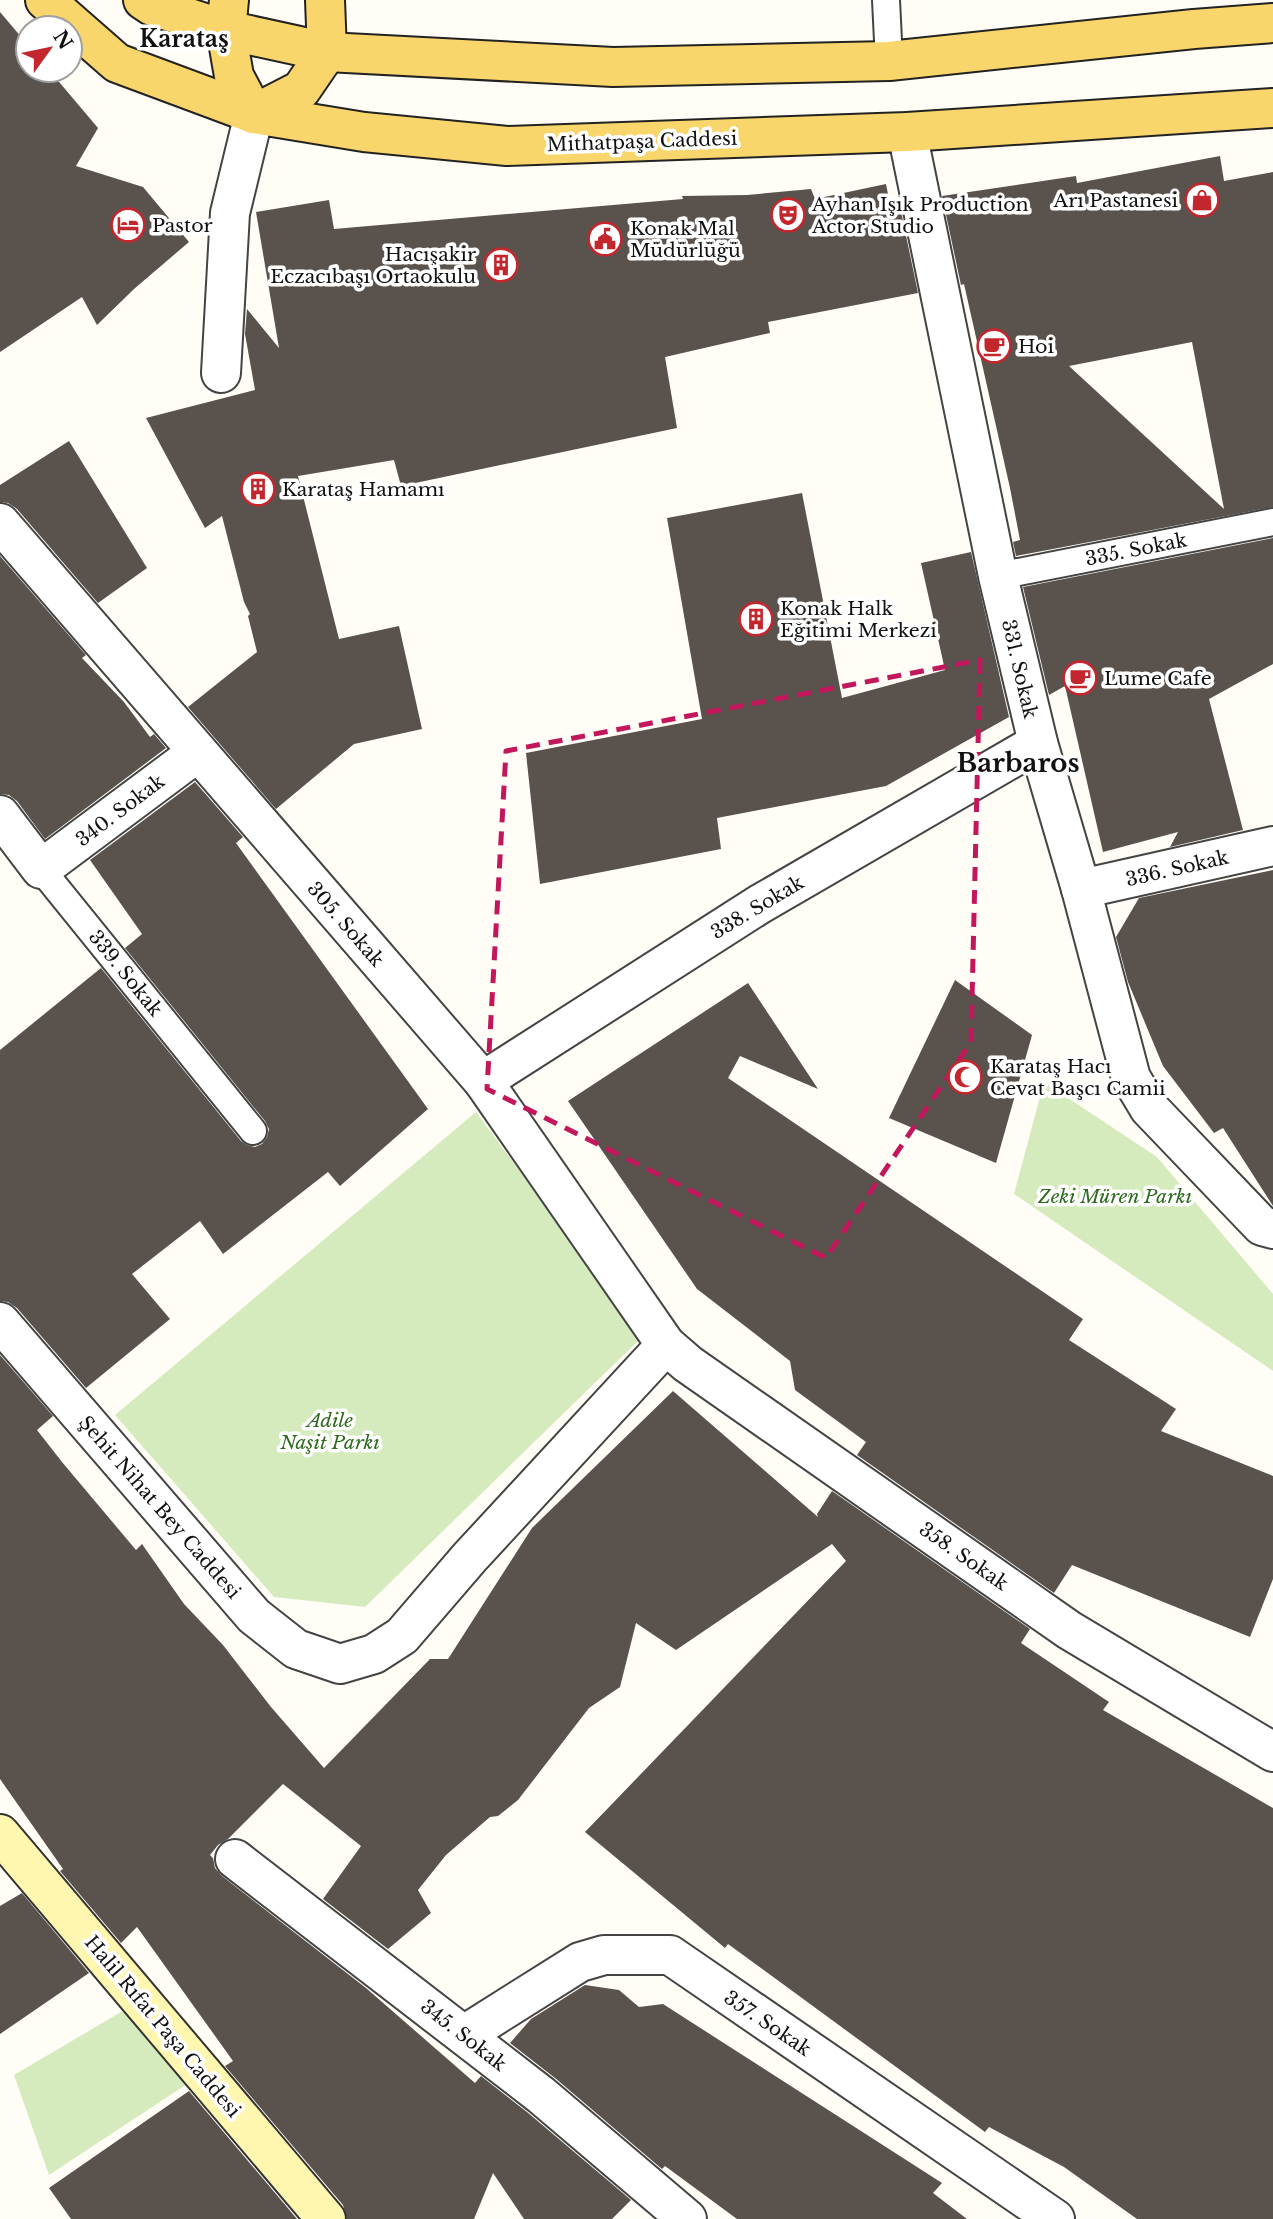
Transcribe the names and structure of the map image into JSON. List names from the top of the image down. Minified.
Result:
{"streets":{"main road":["Mithatpaşa Caddesi"],"street":["331. Sokak","340. Sokak","336. Sokak","338. Sokak","305. Sokak","339. Sokak","Şehit Nihat Bey Caddesi","358. Sokak","357. Sokak","Halil Rıfat Paşa Caddesi","345. Sokak"],"lane":["335. Sokak"]},"crossings":[["Mithatpaşa Caddesi","331. Sokak"],["335. Sokak","331. Sokak"],["331. Sokak","336. Sokak"],["331. Sokak","338. Sokak"],["340. Sokak","305. Sokak"],["340. Sokak","339. Sokak"],["338. Sokak","305. Sokak"],["305. Sokak","Şehit Nihat Bey Caddesi"],["305. Sokak","358. Sokak"],["Şehit Nihat Bey Caddesi","358. Sokak"],["357. Sokak","345. Sokak"]],"districts":["Karataş","Barbaros"],"parks":["Zeki Müren Parkı","Adile Naşit Parkı"],"places":{"shop":["Arı Pastanesi"],"theatre":["Ayhan Işık Production Actor Studio"],"hotel":["Pastor"],"public building":["Konak Mal Müdürlüğü"],"building":["Hacışakir Eczacıbaşı Ortaokulu","Karataş Hamamı","Konak Halk Eğitimi Merkezi"],"cafe":["Hoi","Lume Cafe"],"mosque":["Karataş Hacı Cevat Başcı Camii"]},"north":"top right"}
